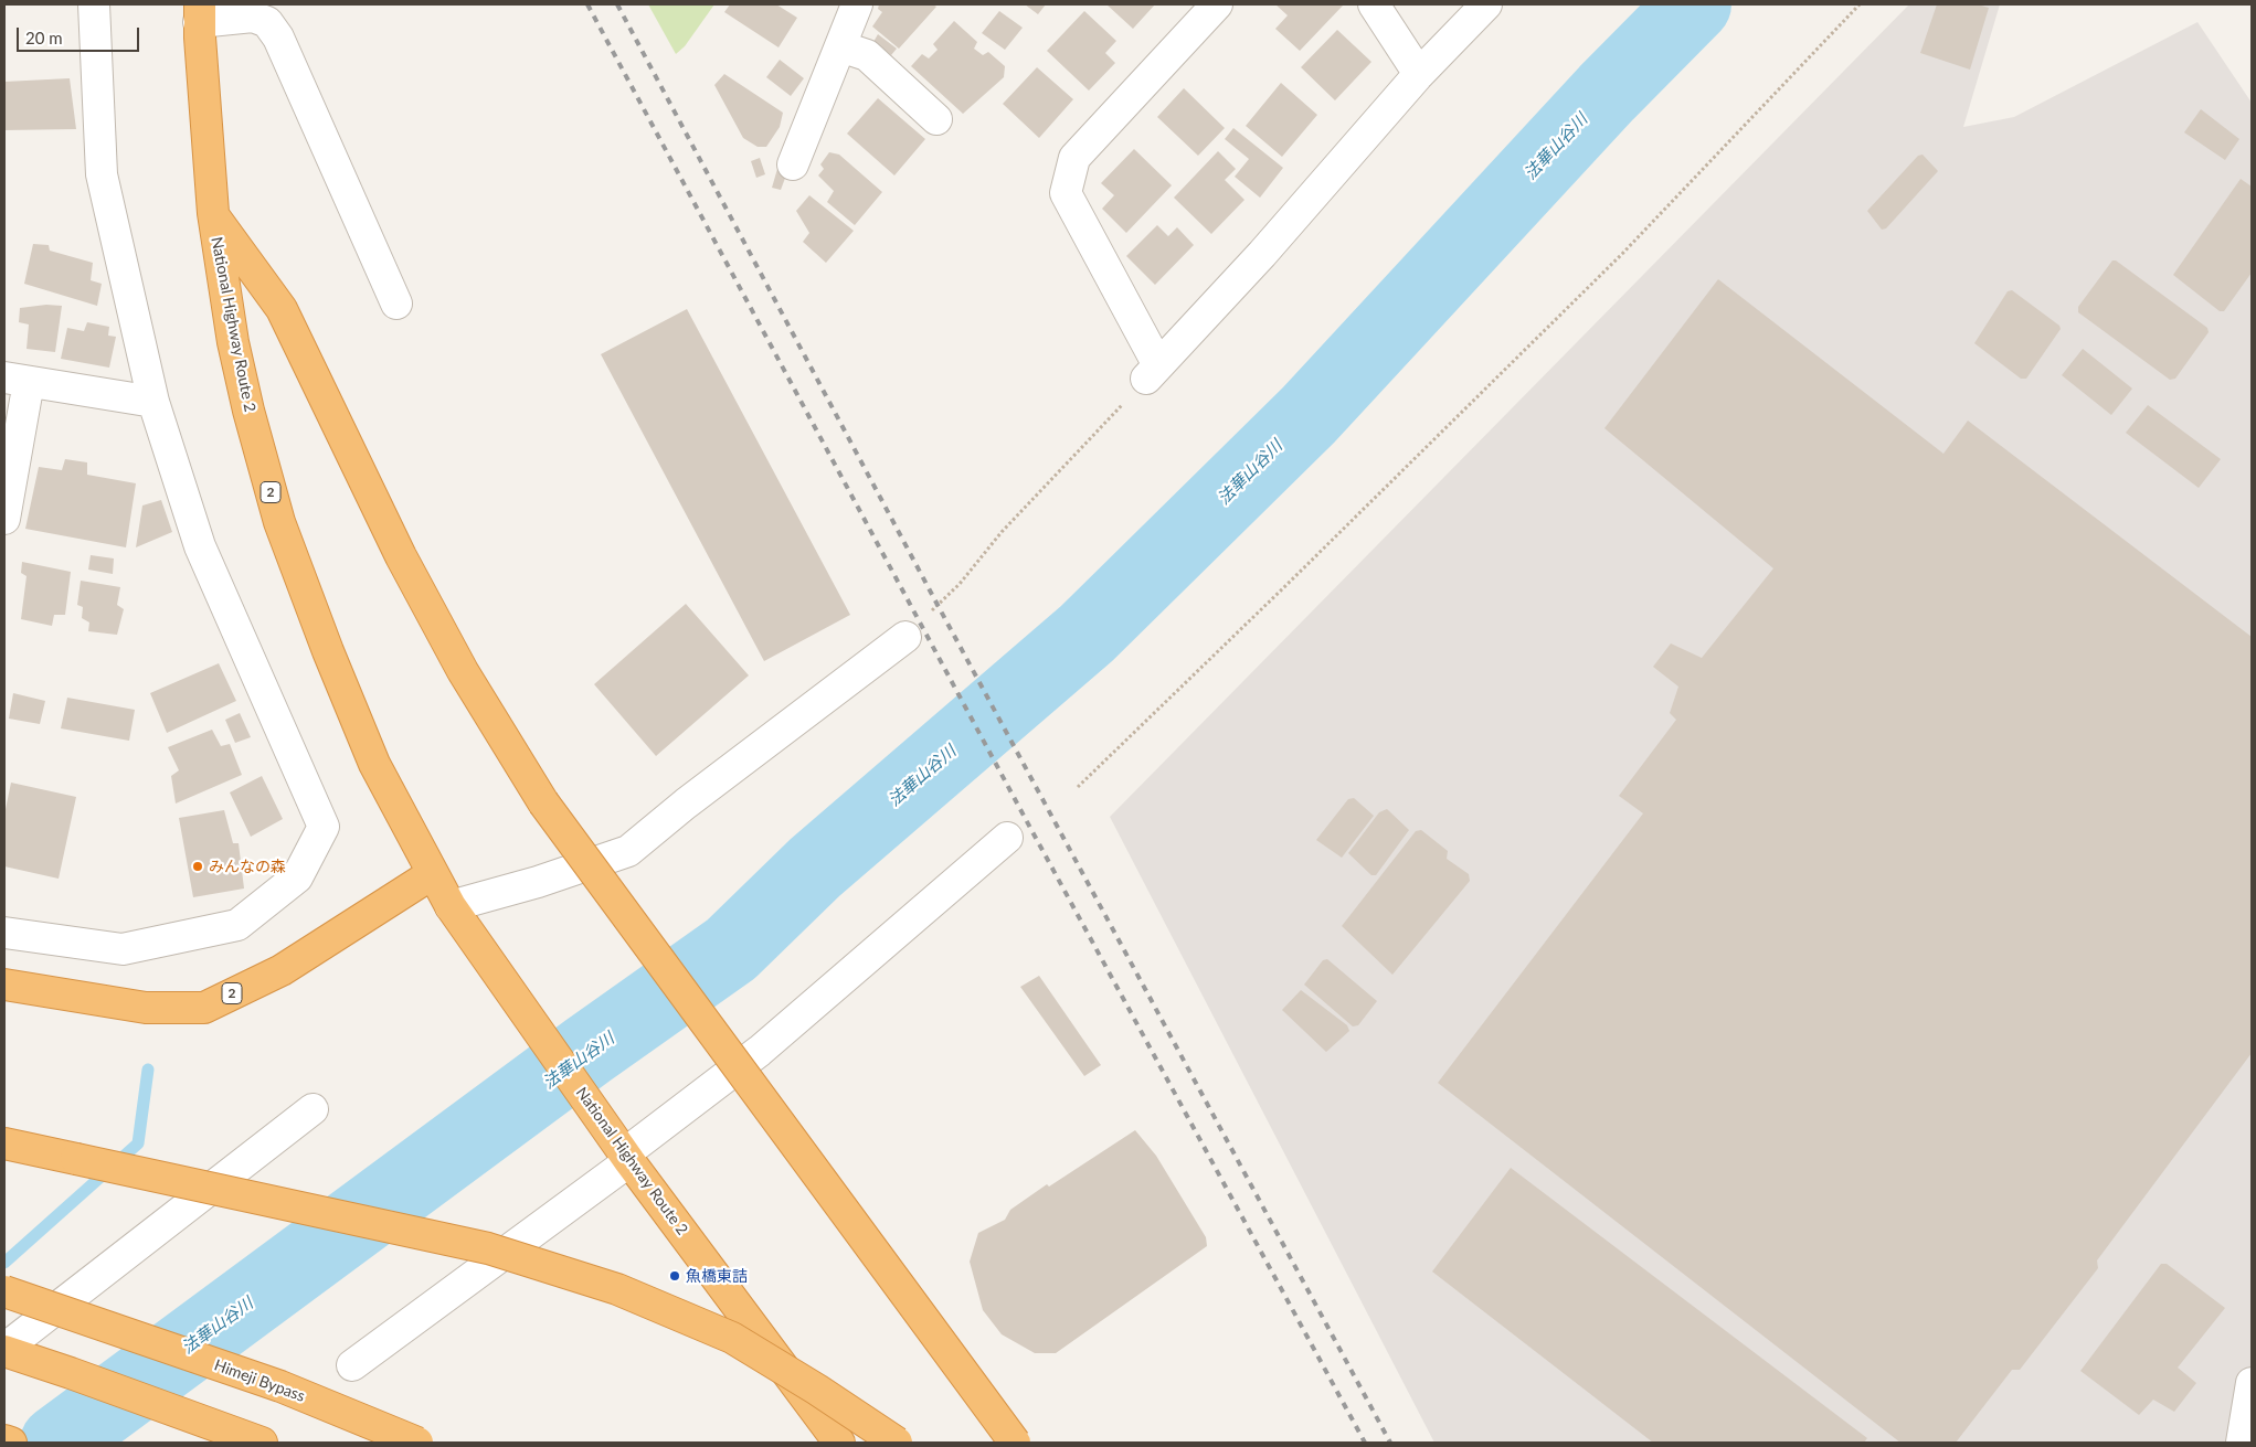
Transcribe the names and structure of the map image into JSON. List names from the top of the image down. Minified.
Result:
{"streets":{"highway":["National Highway Route 2","2","Himeji Bypass"]},"crossings":[["National Highway Route 2","2"]],"water":["法華山谷川"],"places":["みんなの森","魚橋東詰"],"scale_bar":"20 m"}
